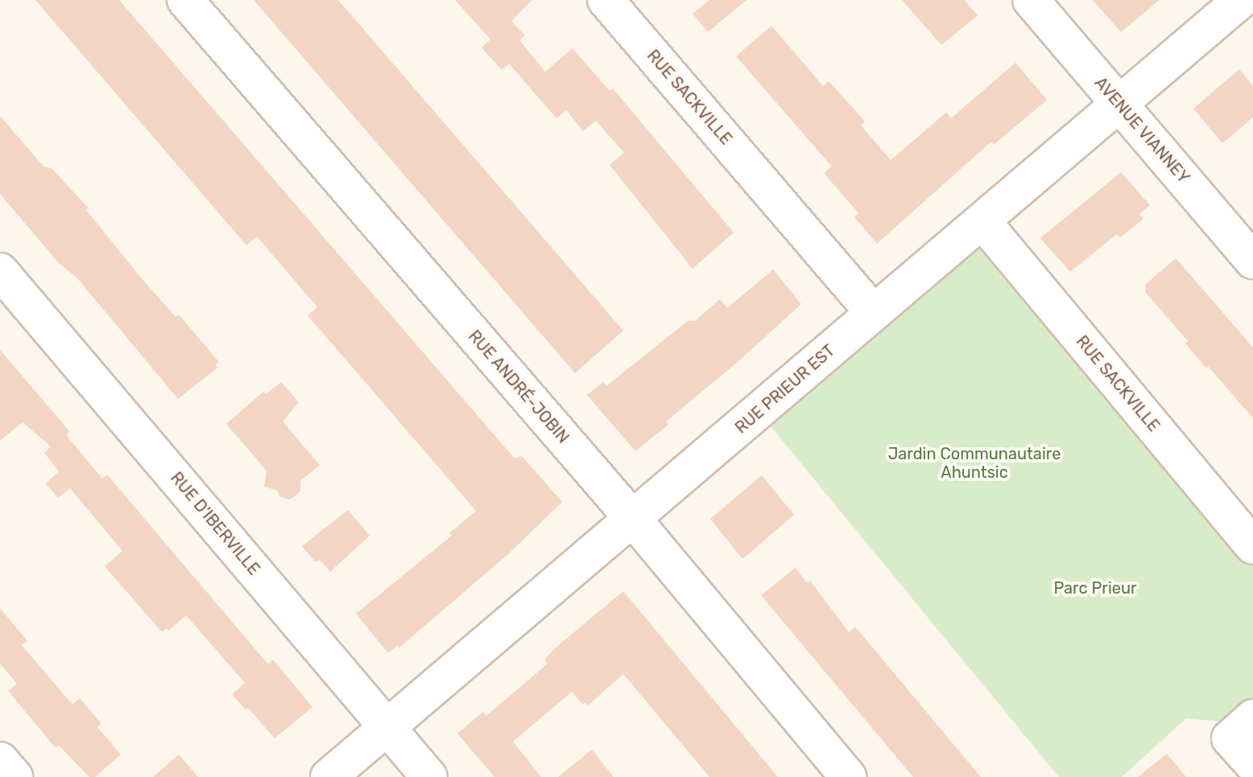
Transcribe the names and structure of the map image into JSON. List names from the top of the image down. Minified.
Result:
{"streets":{"street":["RUE SACKVILLE","AVENUE VIANNEY","RUE ANDRÉ-JOBIN","RUE PRIEUR EST","RUE D'IBERVILLE"]},"crossings":[["RUE SACKVILLE","RUE PRIEUR EST"],["AVENUE VIANNEY","RUE PRIEUR EST"],["RUE ANDRÉ-JOBIN","RUE PRIEUR EST"],["RUE PRIEUR EST","RUE D'IBERVILLE"]],"parks":["Jardin Communautaire Ahuntsic","Parc Prieur"]}
